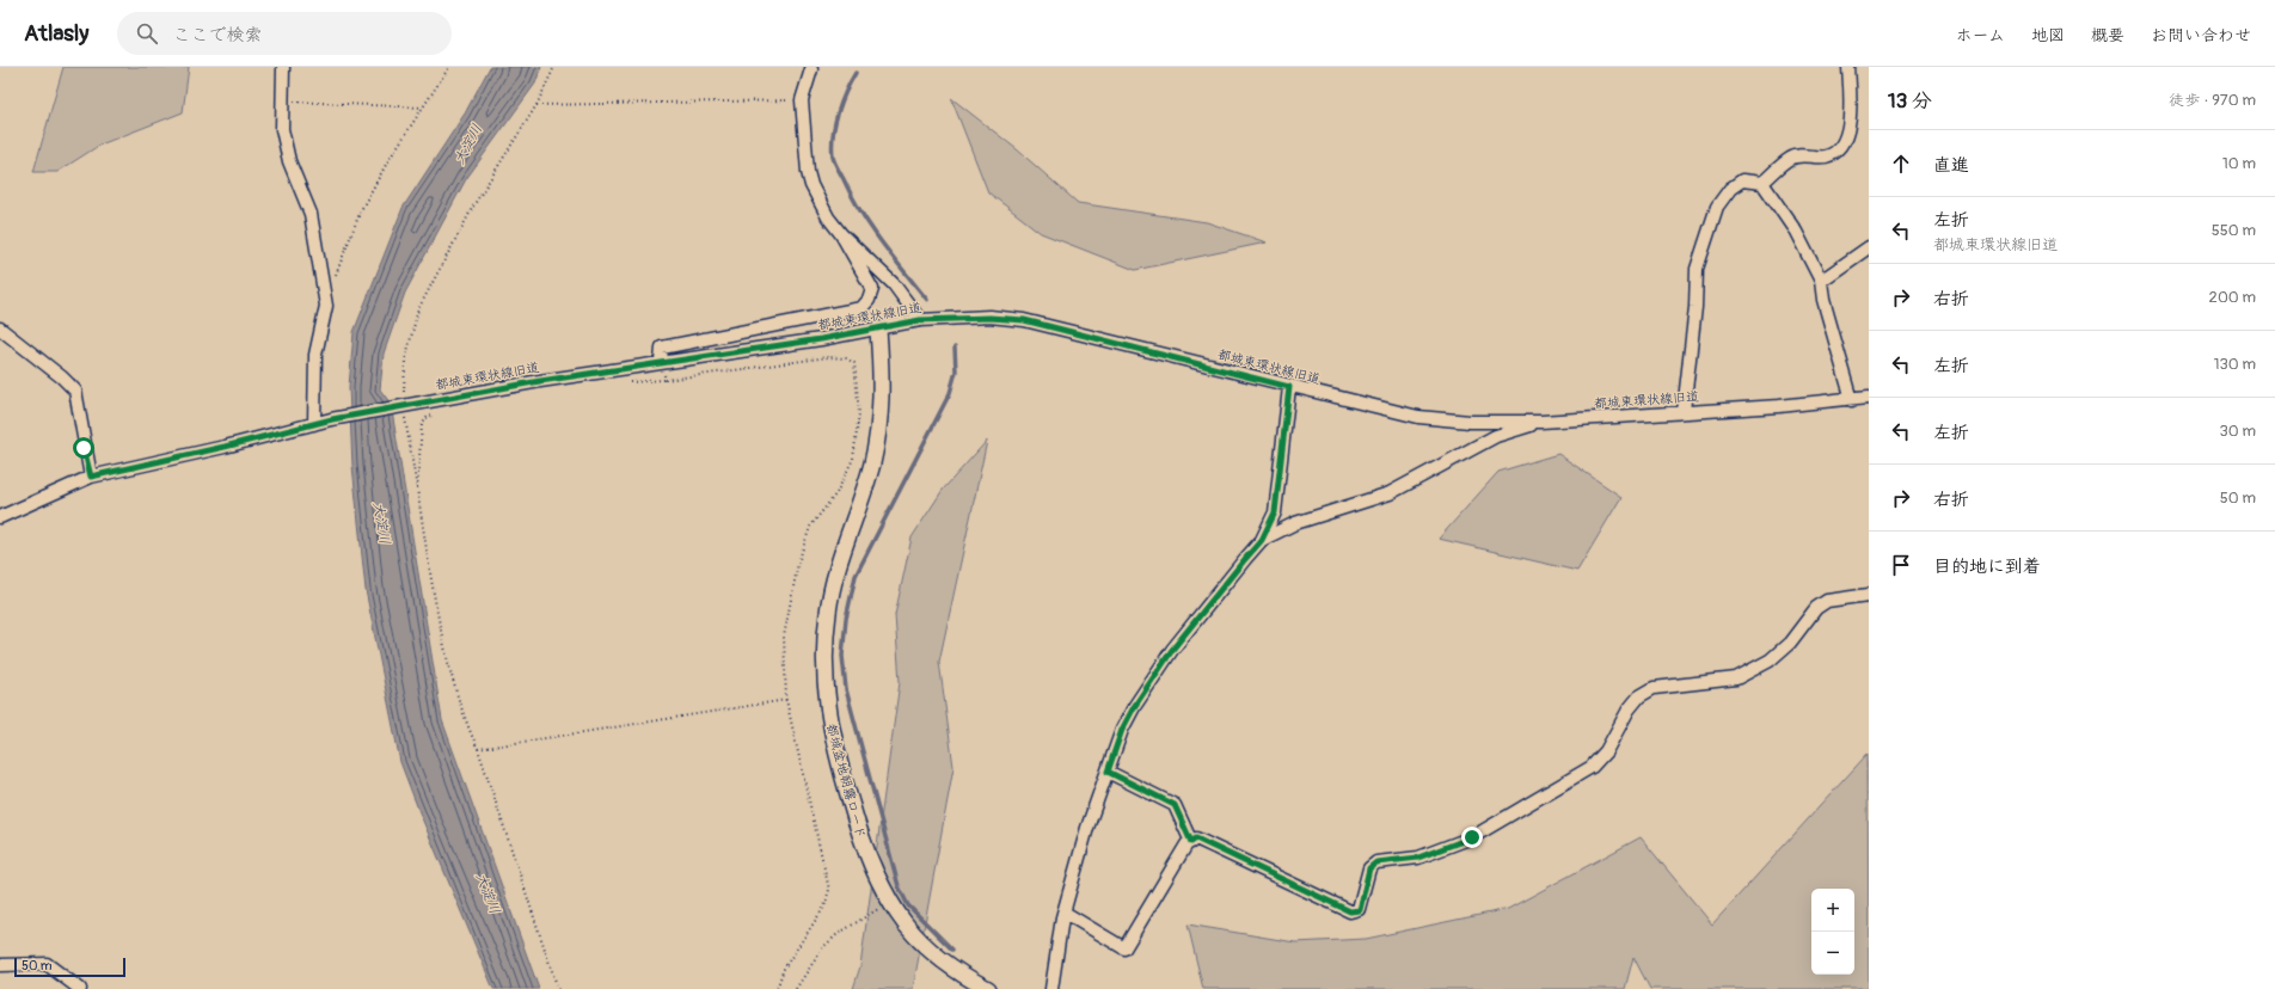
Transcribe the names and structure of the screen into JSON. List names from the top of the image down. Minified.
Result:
{"streets":{"street":["都城東環状線旧道","都城盆地朝霧ロード"]},"crossings":[["都城東環状線旧道","都城盆地朝霧ロード"]],"water":["大淀川"],"scale_bar":"50 m","page":{"header":"Atlasly","search":"ここで検索","nav":["ホーム","地図","概要","お問い合わせ"],"heading":["13 分","徒歩 · 970 m"],"list":[["直進","10 m"],["左折","都城東環状線旧道","550 m"],["右折","200 m"],["左折","130 m"],["左折","30 m"],["右折","50 m"],"目的地に到着"],"map_buttons":["+","−"],"scale":"50 m"}}
